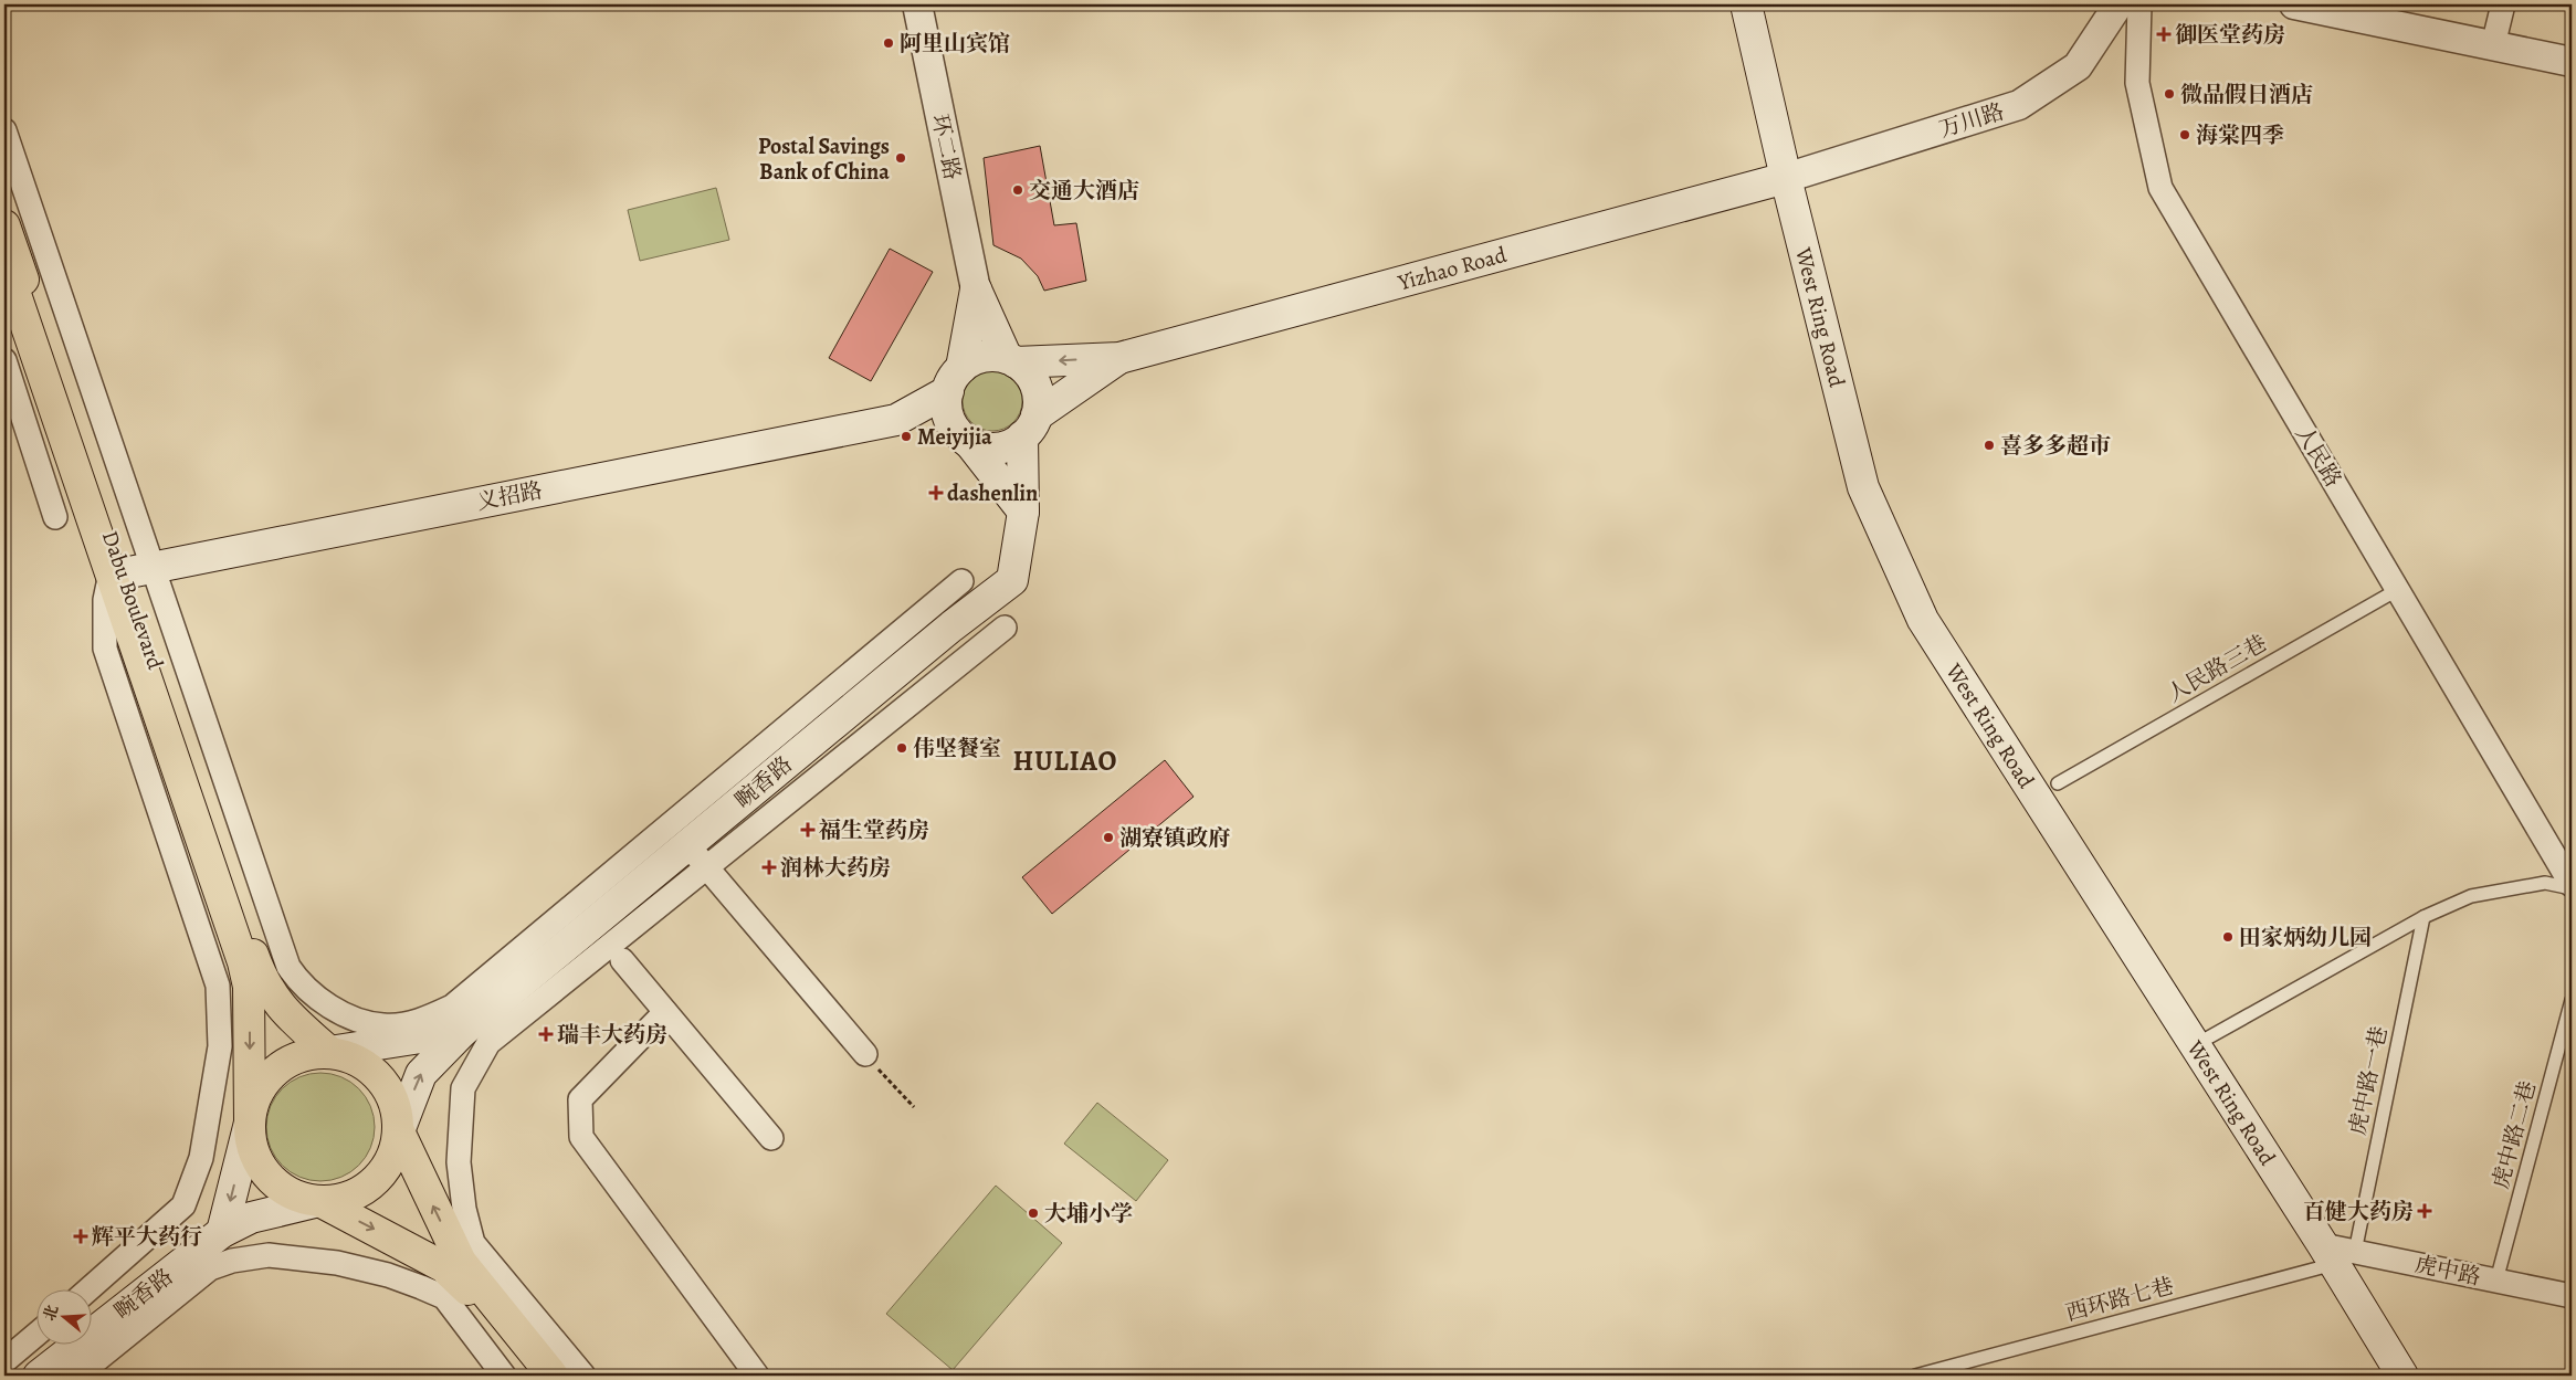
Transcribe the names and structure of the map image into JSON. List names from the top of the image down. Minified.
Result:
{"streets":{"main road":["Yizhao Road","West Ring Road","义招路","Dabu Boulevard","畹香路"],"street":["万川路","环二路","人民路","虎中路"],"lane":["人民路三巷","虎中路一巷","虎中路二巷","西环路七巷"]},"crossings":[["万川路","Yizhao Road"],["万川路","West Ring Road"],["Yizhao Road","West Ring Road"],["West Ring Road","虎中路一巷"],["West Ring Road","虎中路"],["West Ring Road","西环路七巷"],["人民路","人民路三巷"],["义招路","Dabu Boulevard"],["虎中路一巷","虎中路"],["虎中路一巷","西环路七巷"],["虎中路二巷","虎中路"],["虎中路","西环路七巷"]],"districts":["HULIAO"],"places":{"health":["御医堂药房","dashenlin","福生堂药房","润林大药房","瑞丰大药房","百健大药房","辉平大药行"],"other":["阿里山宾馆","微品假日酒店","海棠四季","Postal Savings Bank of China","交通大酒店","Meiyijia","喜多多超市","伟坚餐室","湖寮镇政府","田家炳幼儿园","大埔小学"]},"north":"left"}
